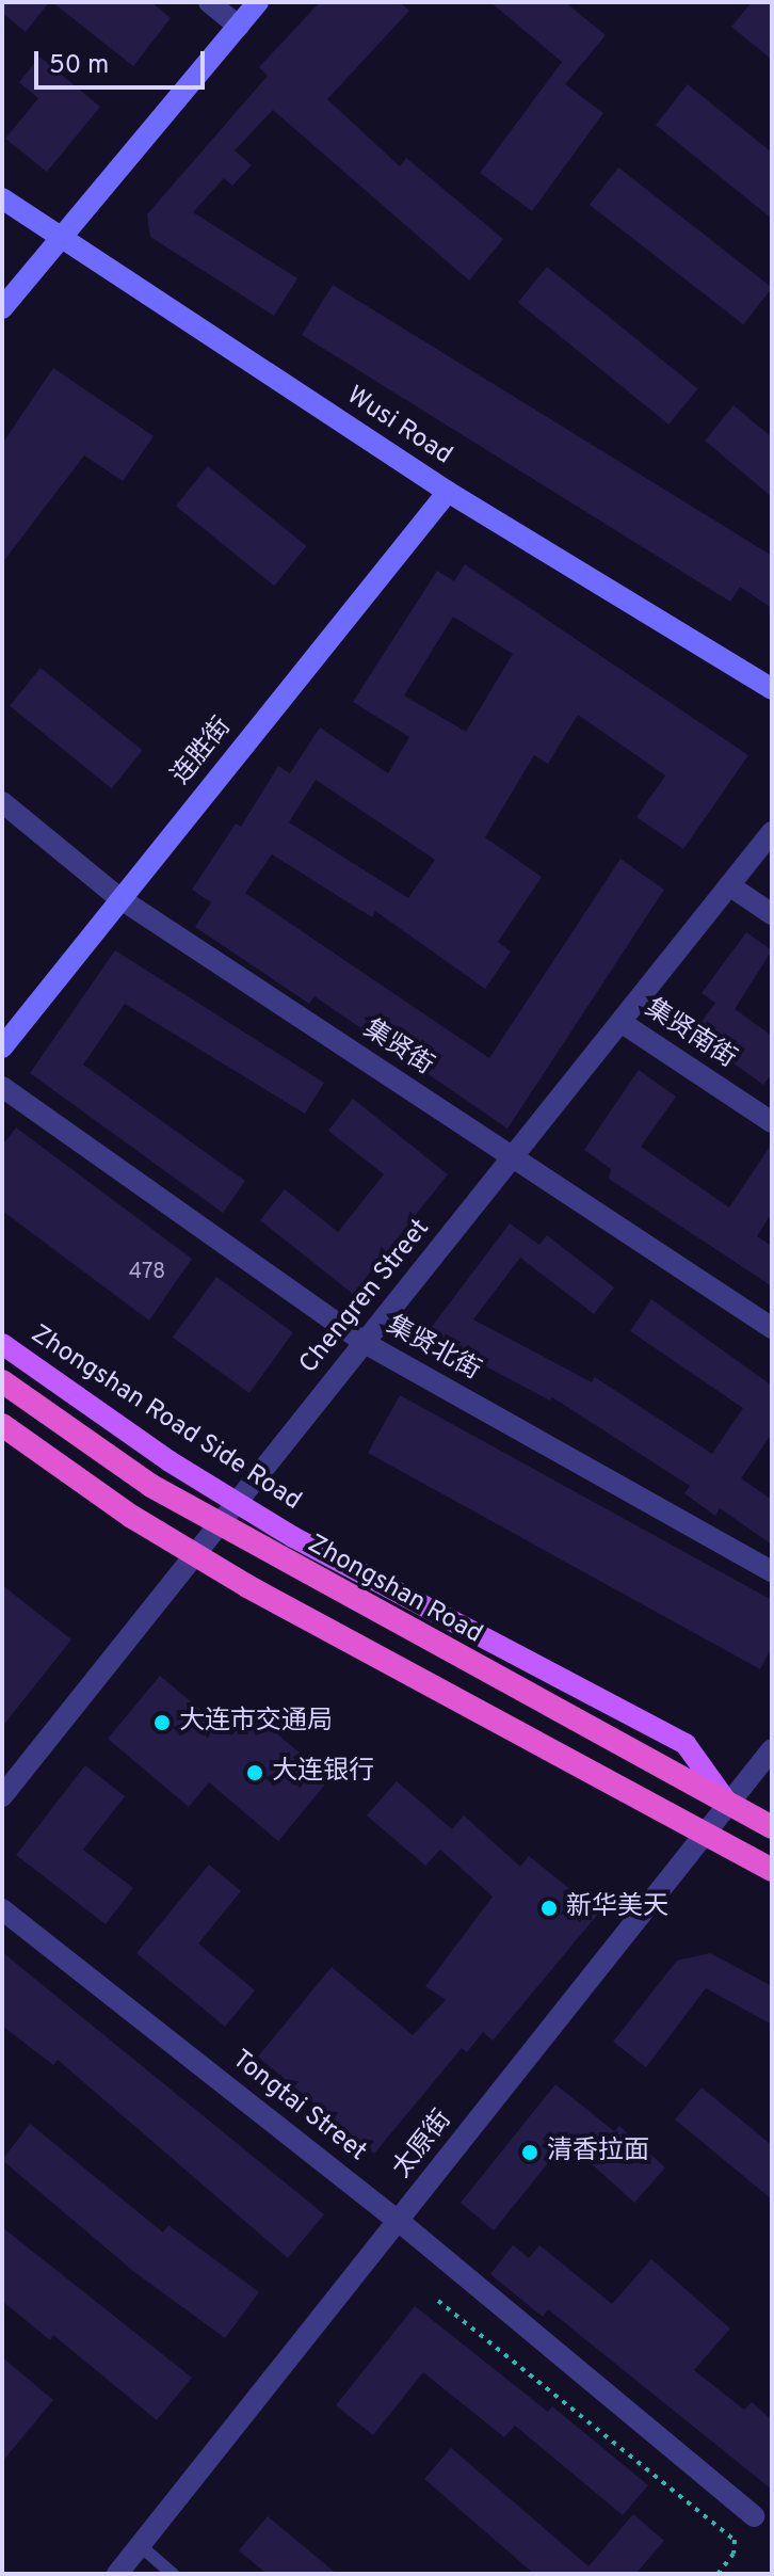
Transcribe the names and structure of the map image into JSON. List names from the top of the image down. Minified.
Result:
{"streets":{"highway":["Zhongshan Road"],"main road":["Wusi Road","连胜街","Zhongshan Road Side Road"],"street":["集贤南街","集贤街","Chengren Street","集贤北街","Tongtai Street","太原街"]},"crossings":[["Wusi Road","连胜街"],["连胜街","集贤街"],["集贤南街","Chengren Street"],["集贤街","Chengren Street"],["Chengren Street","集贤北街"],["Chengren Street","Zhongshan Road Side Road"],["Chengren Street","Zhongshan Road"],["Zhongshan Road Side Road","Zhongshan Road"],["Zhongshan Road Side Road","太原街"],["Zhongshan Road","太原街"],["Tongtai Street","太原街"]],"places":["大连市交通局","大连银行","新华美天","清香拉面"],"house_numbers":["478"],"scale_bar":"50 m"}
